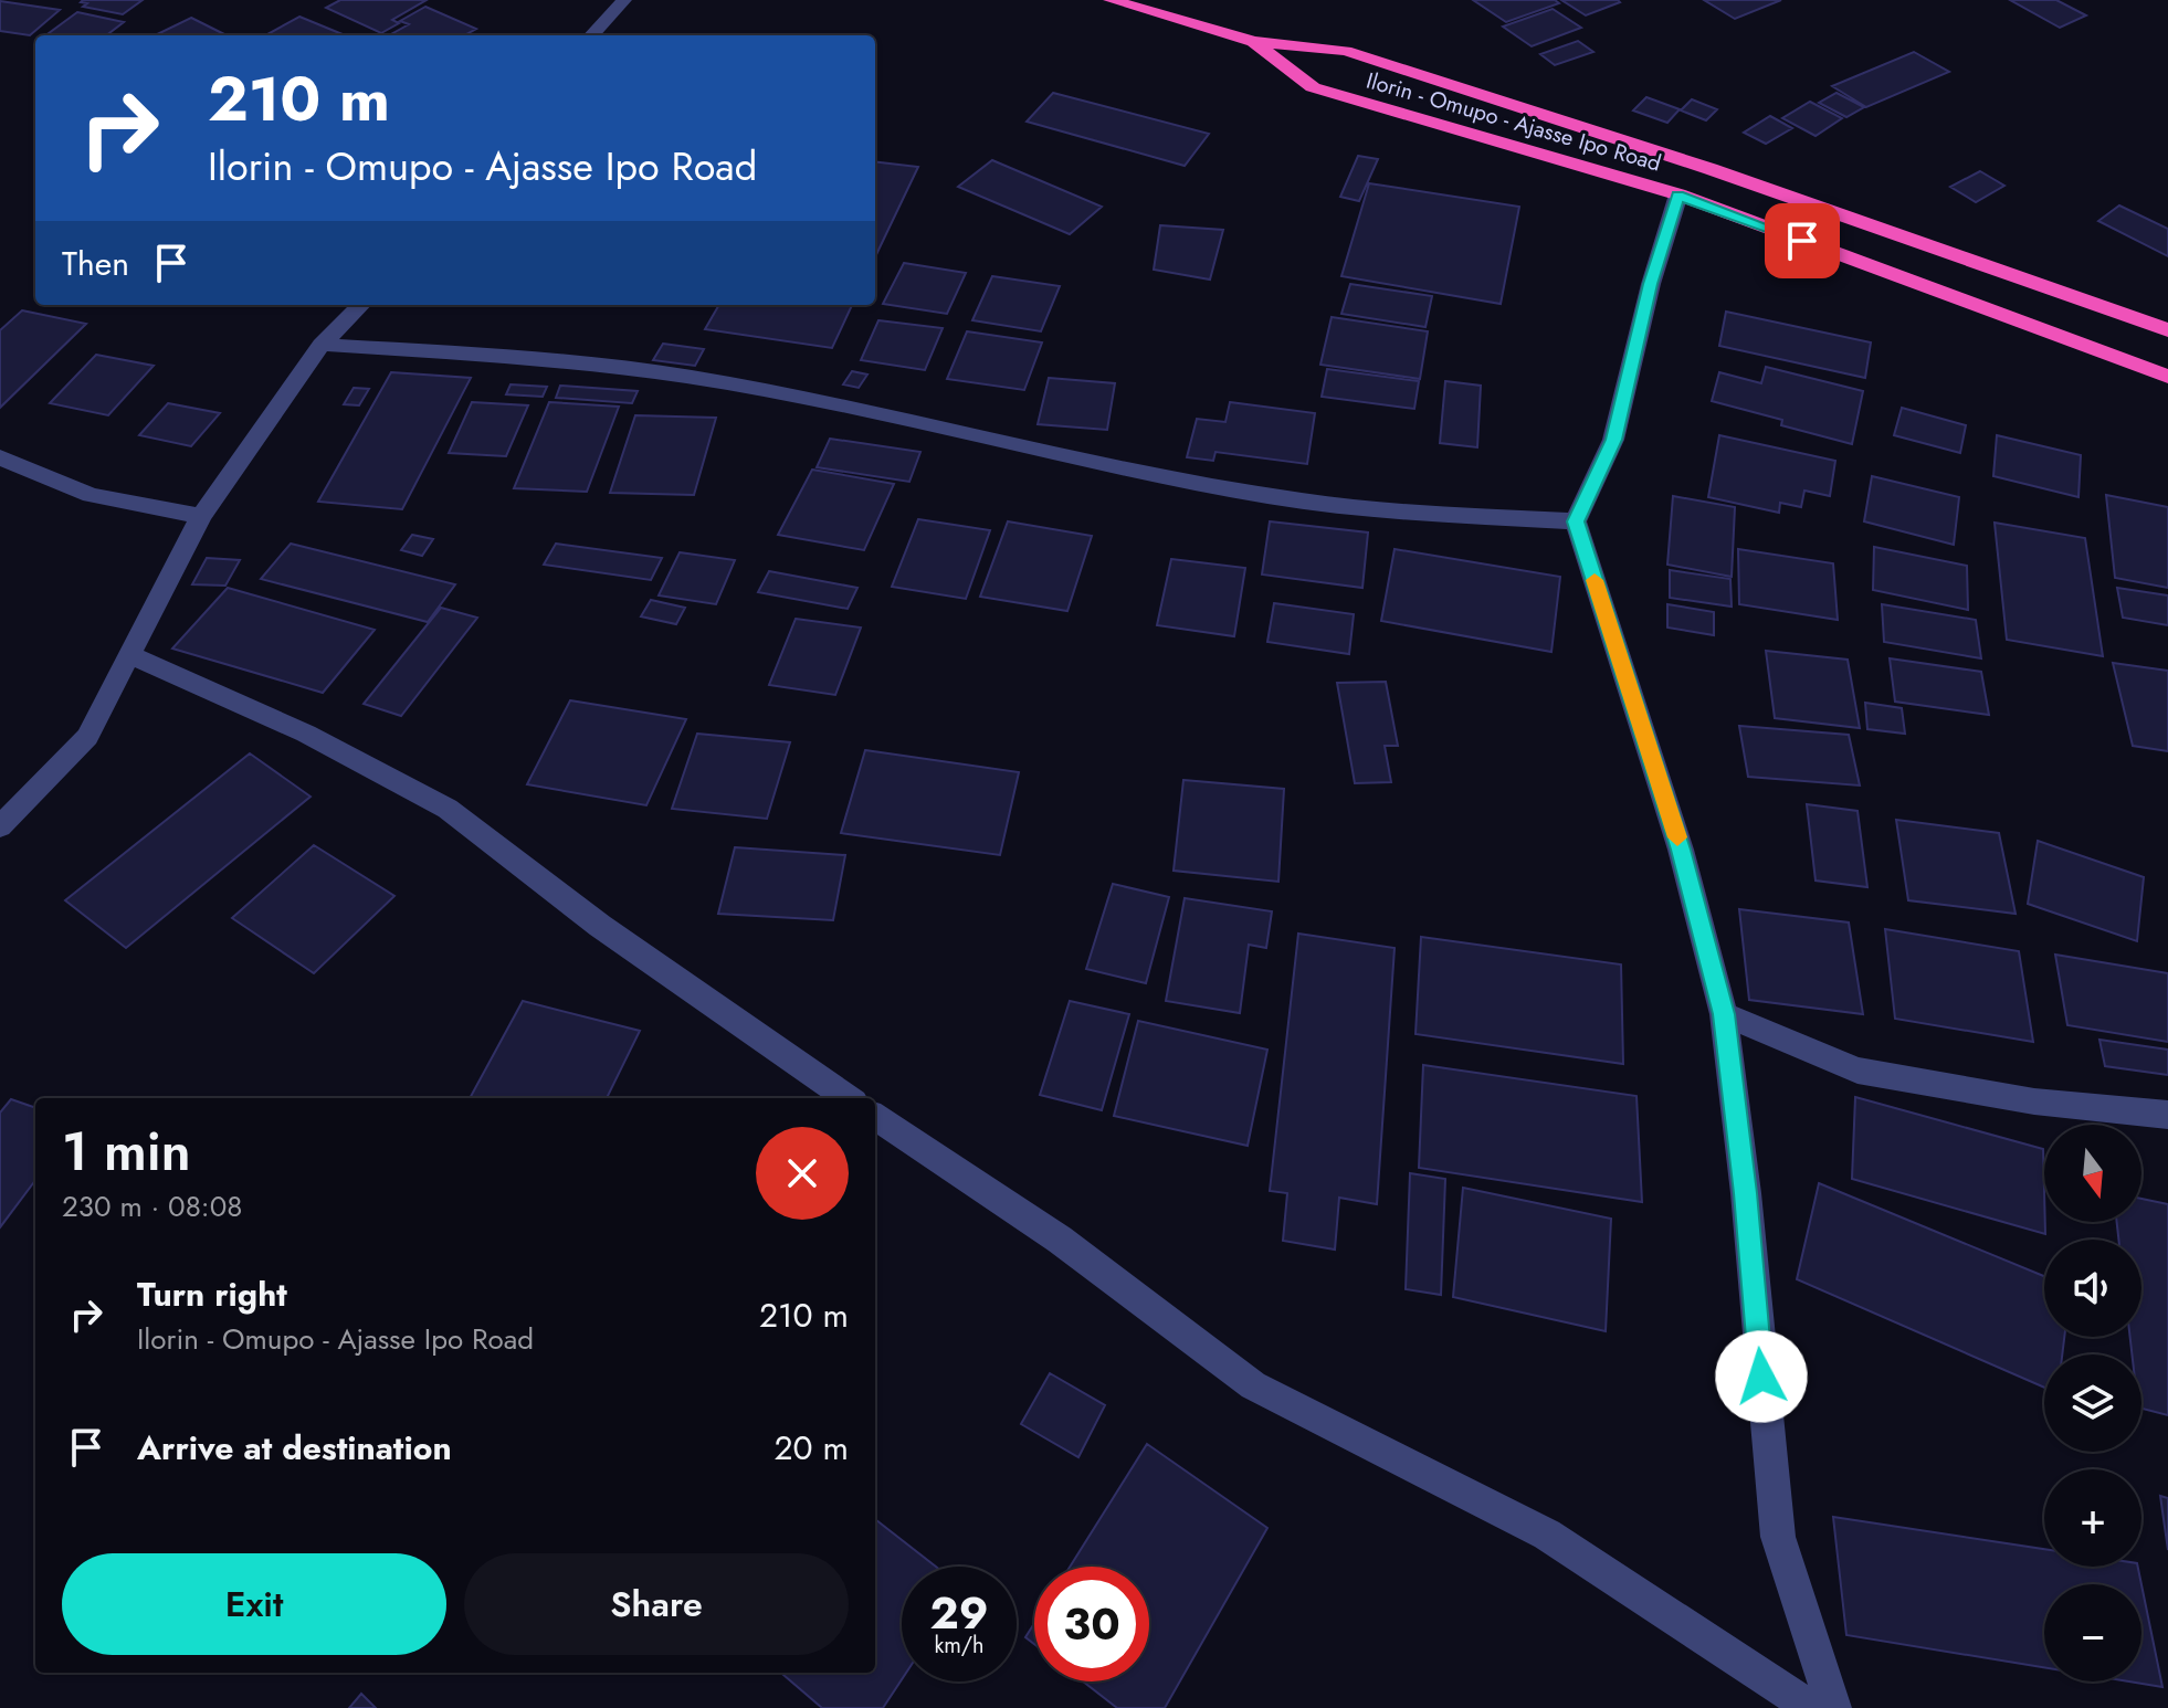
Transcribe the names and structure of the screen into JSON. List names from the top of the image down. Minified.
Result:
{"streets":{"highway":["Ilorin - Omupo - Ajasse Ipo Road"]},"north":"bottom","page":{"turn":["210 m","Ilorin - Omupo - Ajasse Ipo Road"],"then":"Then","heading":["1 min","230 m · 08:08"],"map_buttons":["+","−"],"list":[{"name":"Turn right","note":"Ilorin - Omupo - Ajasse Ipo Road","value":"210 m"},{"name":"Arrive at destination","value":"20 m"}],"buttons":["Exit","Share"],"speed":"29 km/h","limit":"30"}}
